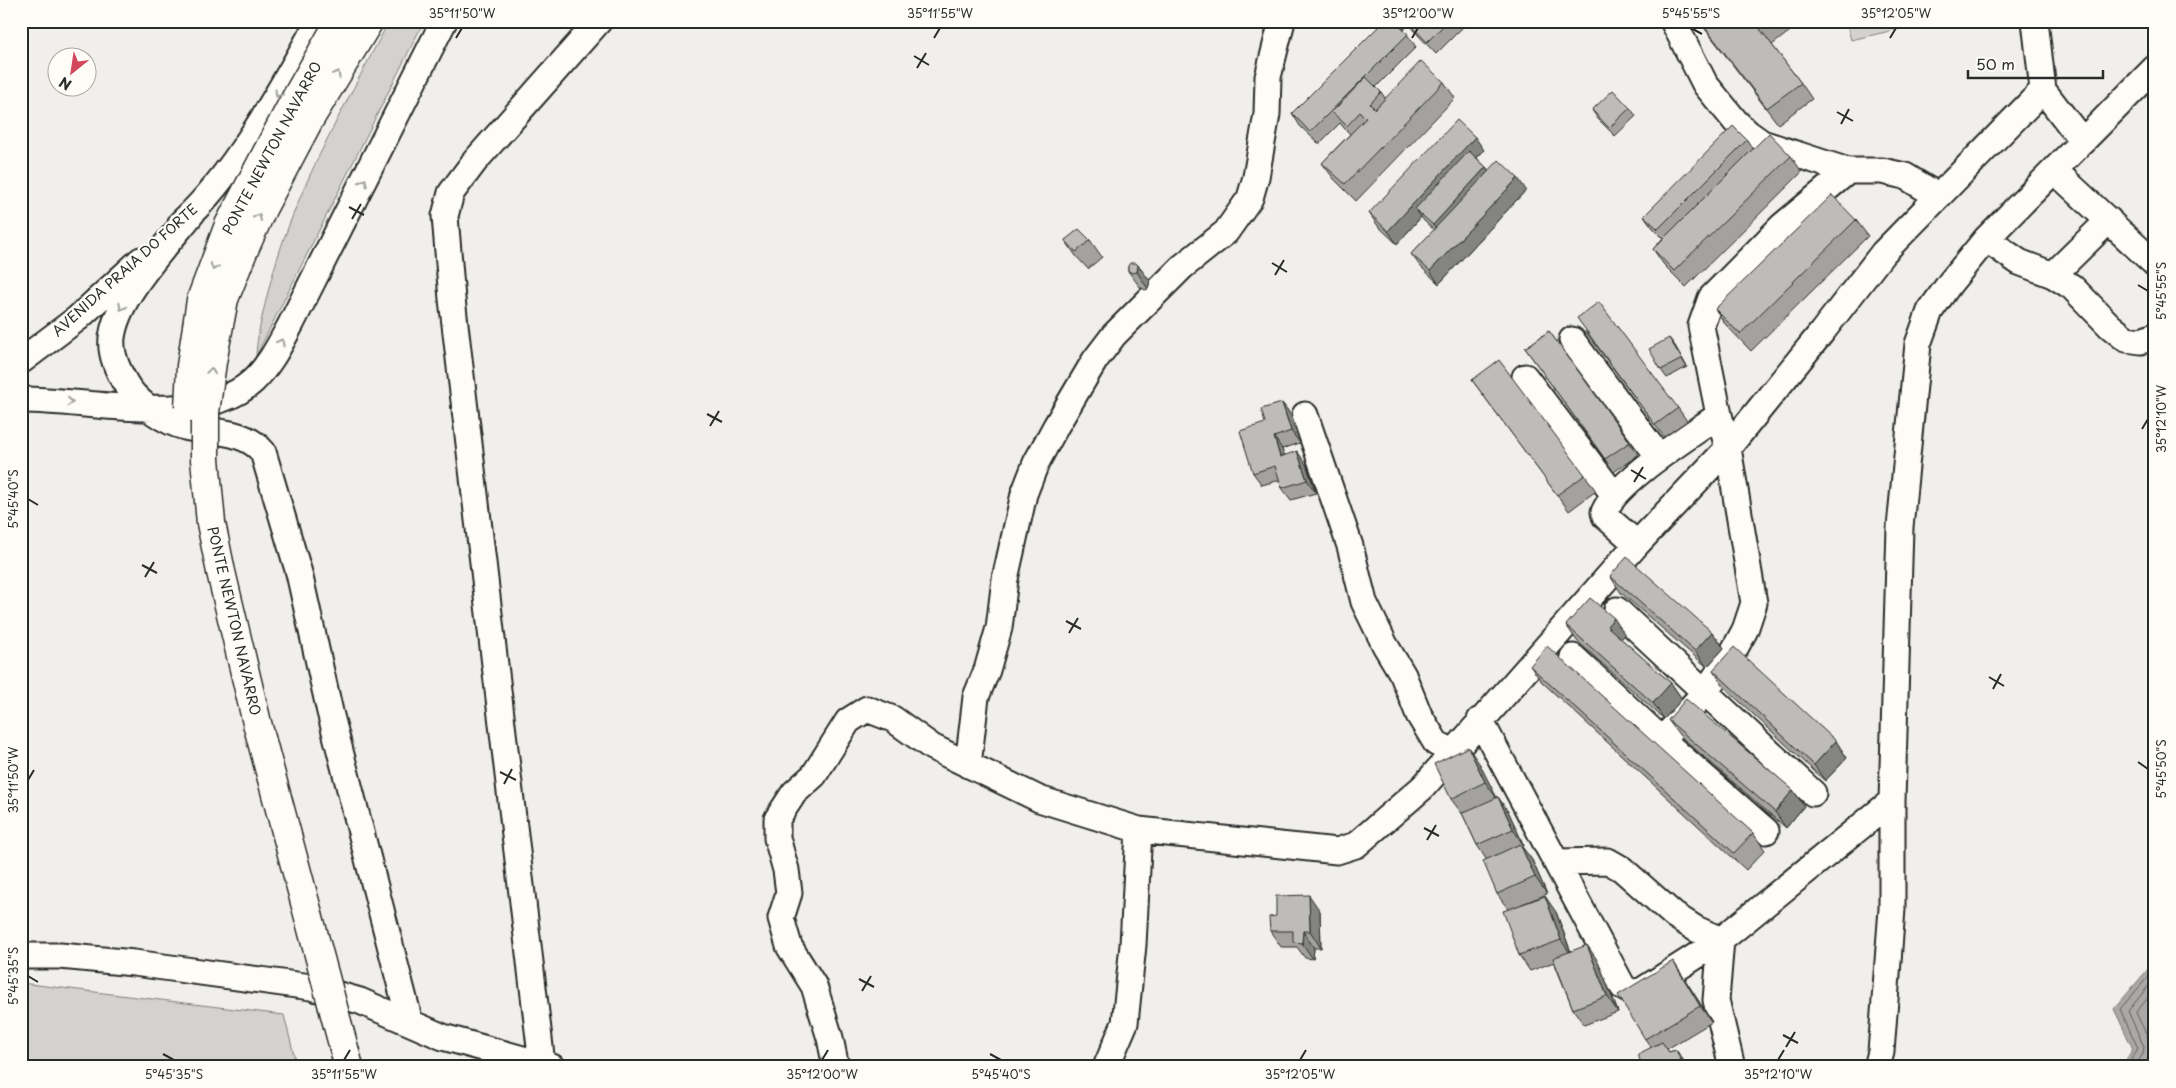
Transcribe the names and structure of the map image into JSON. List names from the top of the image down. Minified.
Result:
{"streets":{"main road":["PONTE NEWTON NAVARRO"],"street":["AVENIDA PRAIA DO FORTE"]},"scale_bar":"50 m","north":"bottom left","coordinates":["35°11'50\"W","35°11'55\"W","35°12'00\"W","5°45'55\"S","35°12'05\"W","35°12'10\"W","5°45'40\"S","5°45'50\"S","5°45'35\"S"]}
